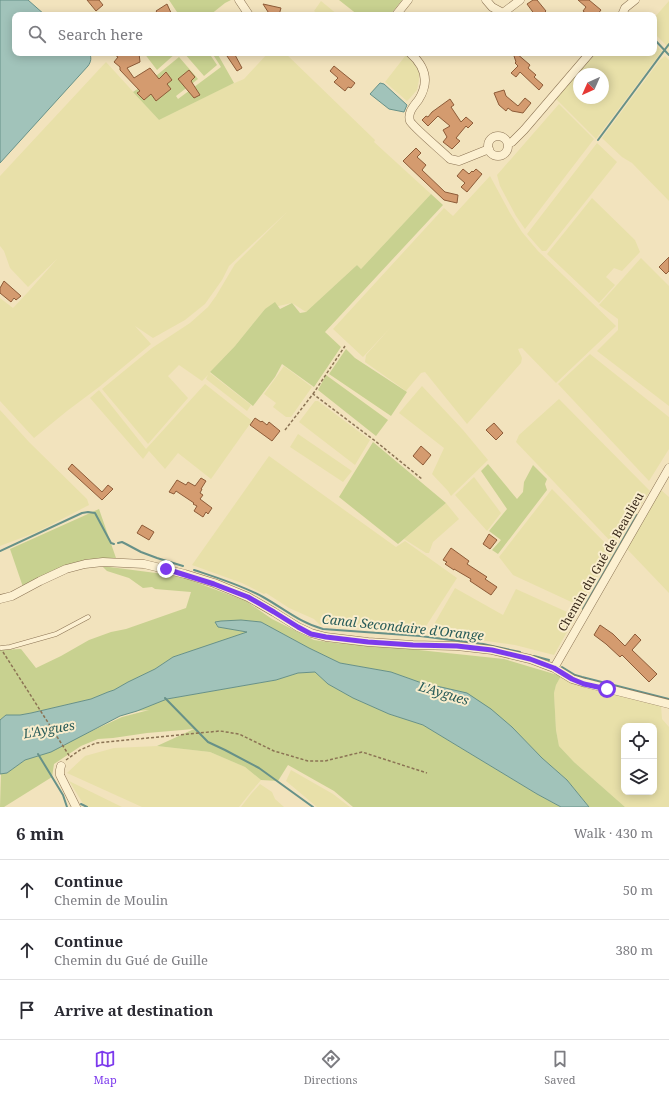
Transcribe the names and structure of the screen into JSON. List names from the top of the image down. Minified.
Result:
{"streets":{"street":["Chemin du Gué de Beaulieu"]},"water":["Canal Secondaire d'Orange","L'Aygues"],"north":"bottom left","page":{"search":"Search here","heading":["6 min","Walk · 430 m"],"list":[["Continue","Chemin de Moulin","50 m"],["Continue","Chemin du Gué de Guille","380 m"],"Arrive at destination"],"nav":["Map","Directions","Saved"]}}
